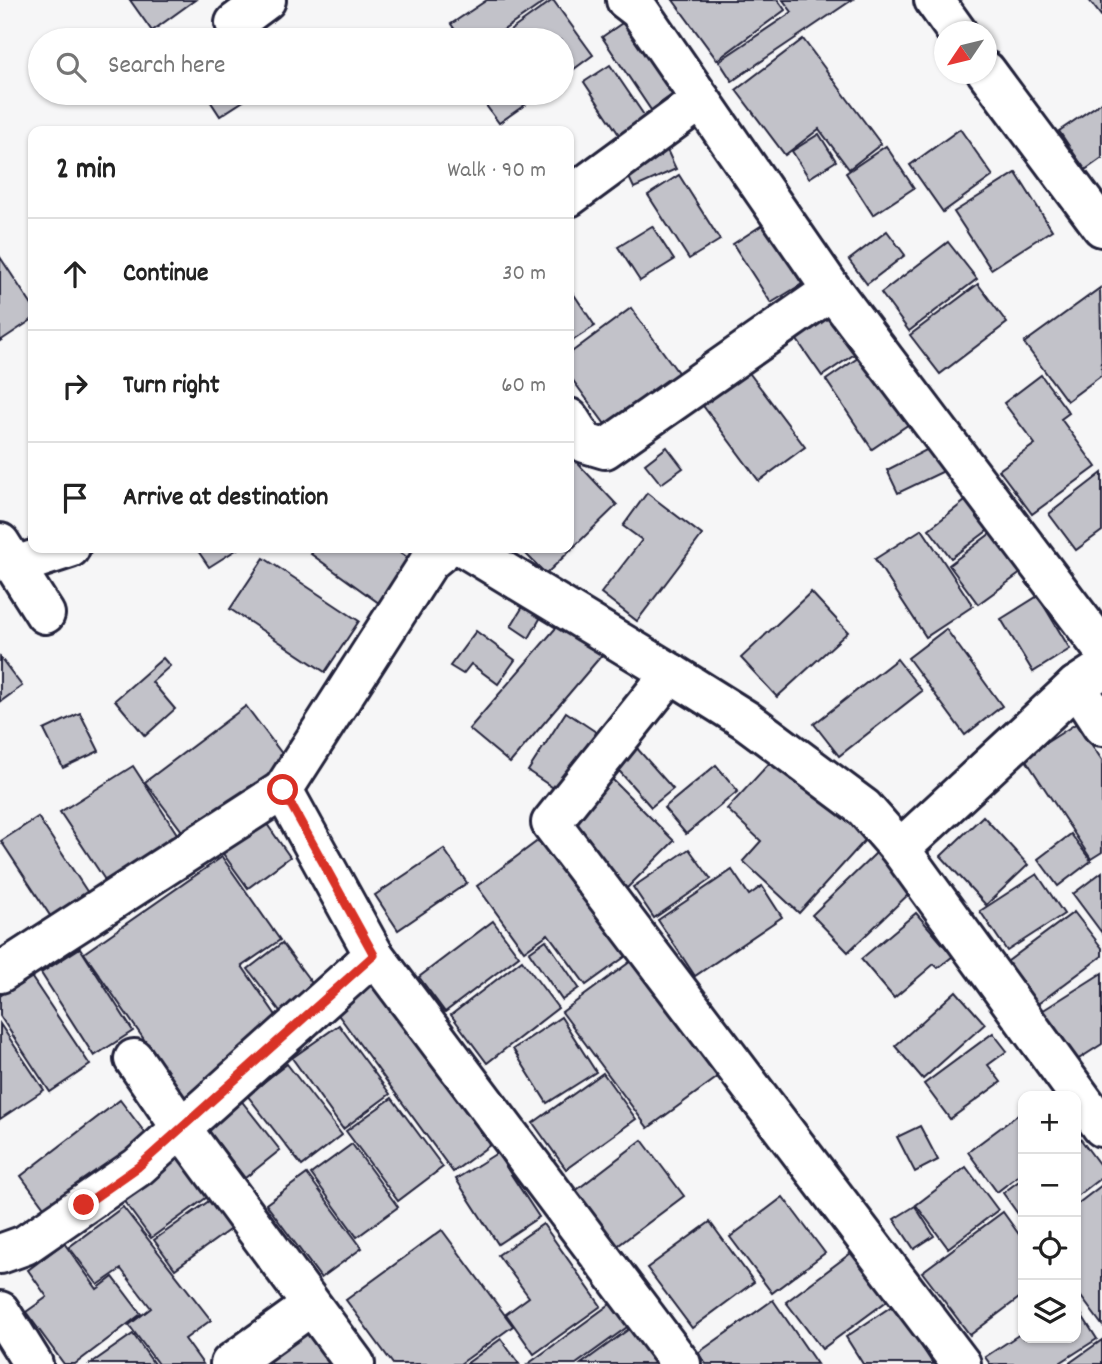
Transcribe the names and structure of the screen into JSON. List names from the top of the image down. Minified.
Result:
{"north":"bottom left","page":{"search":"Search here","heading":["2 min","Walk · 90 m"],"list":[["Continue","30 m"],["Turn right","60 m"],"Arrive at destination"],"map_buttons":["+","−"]}}
